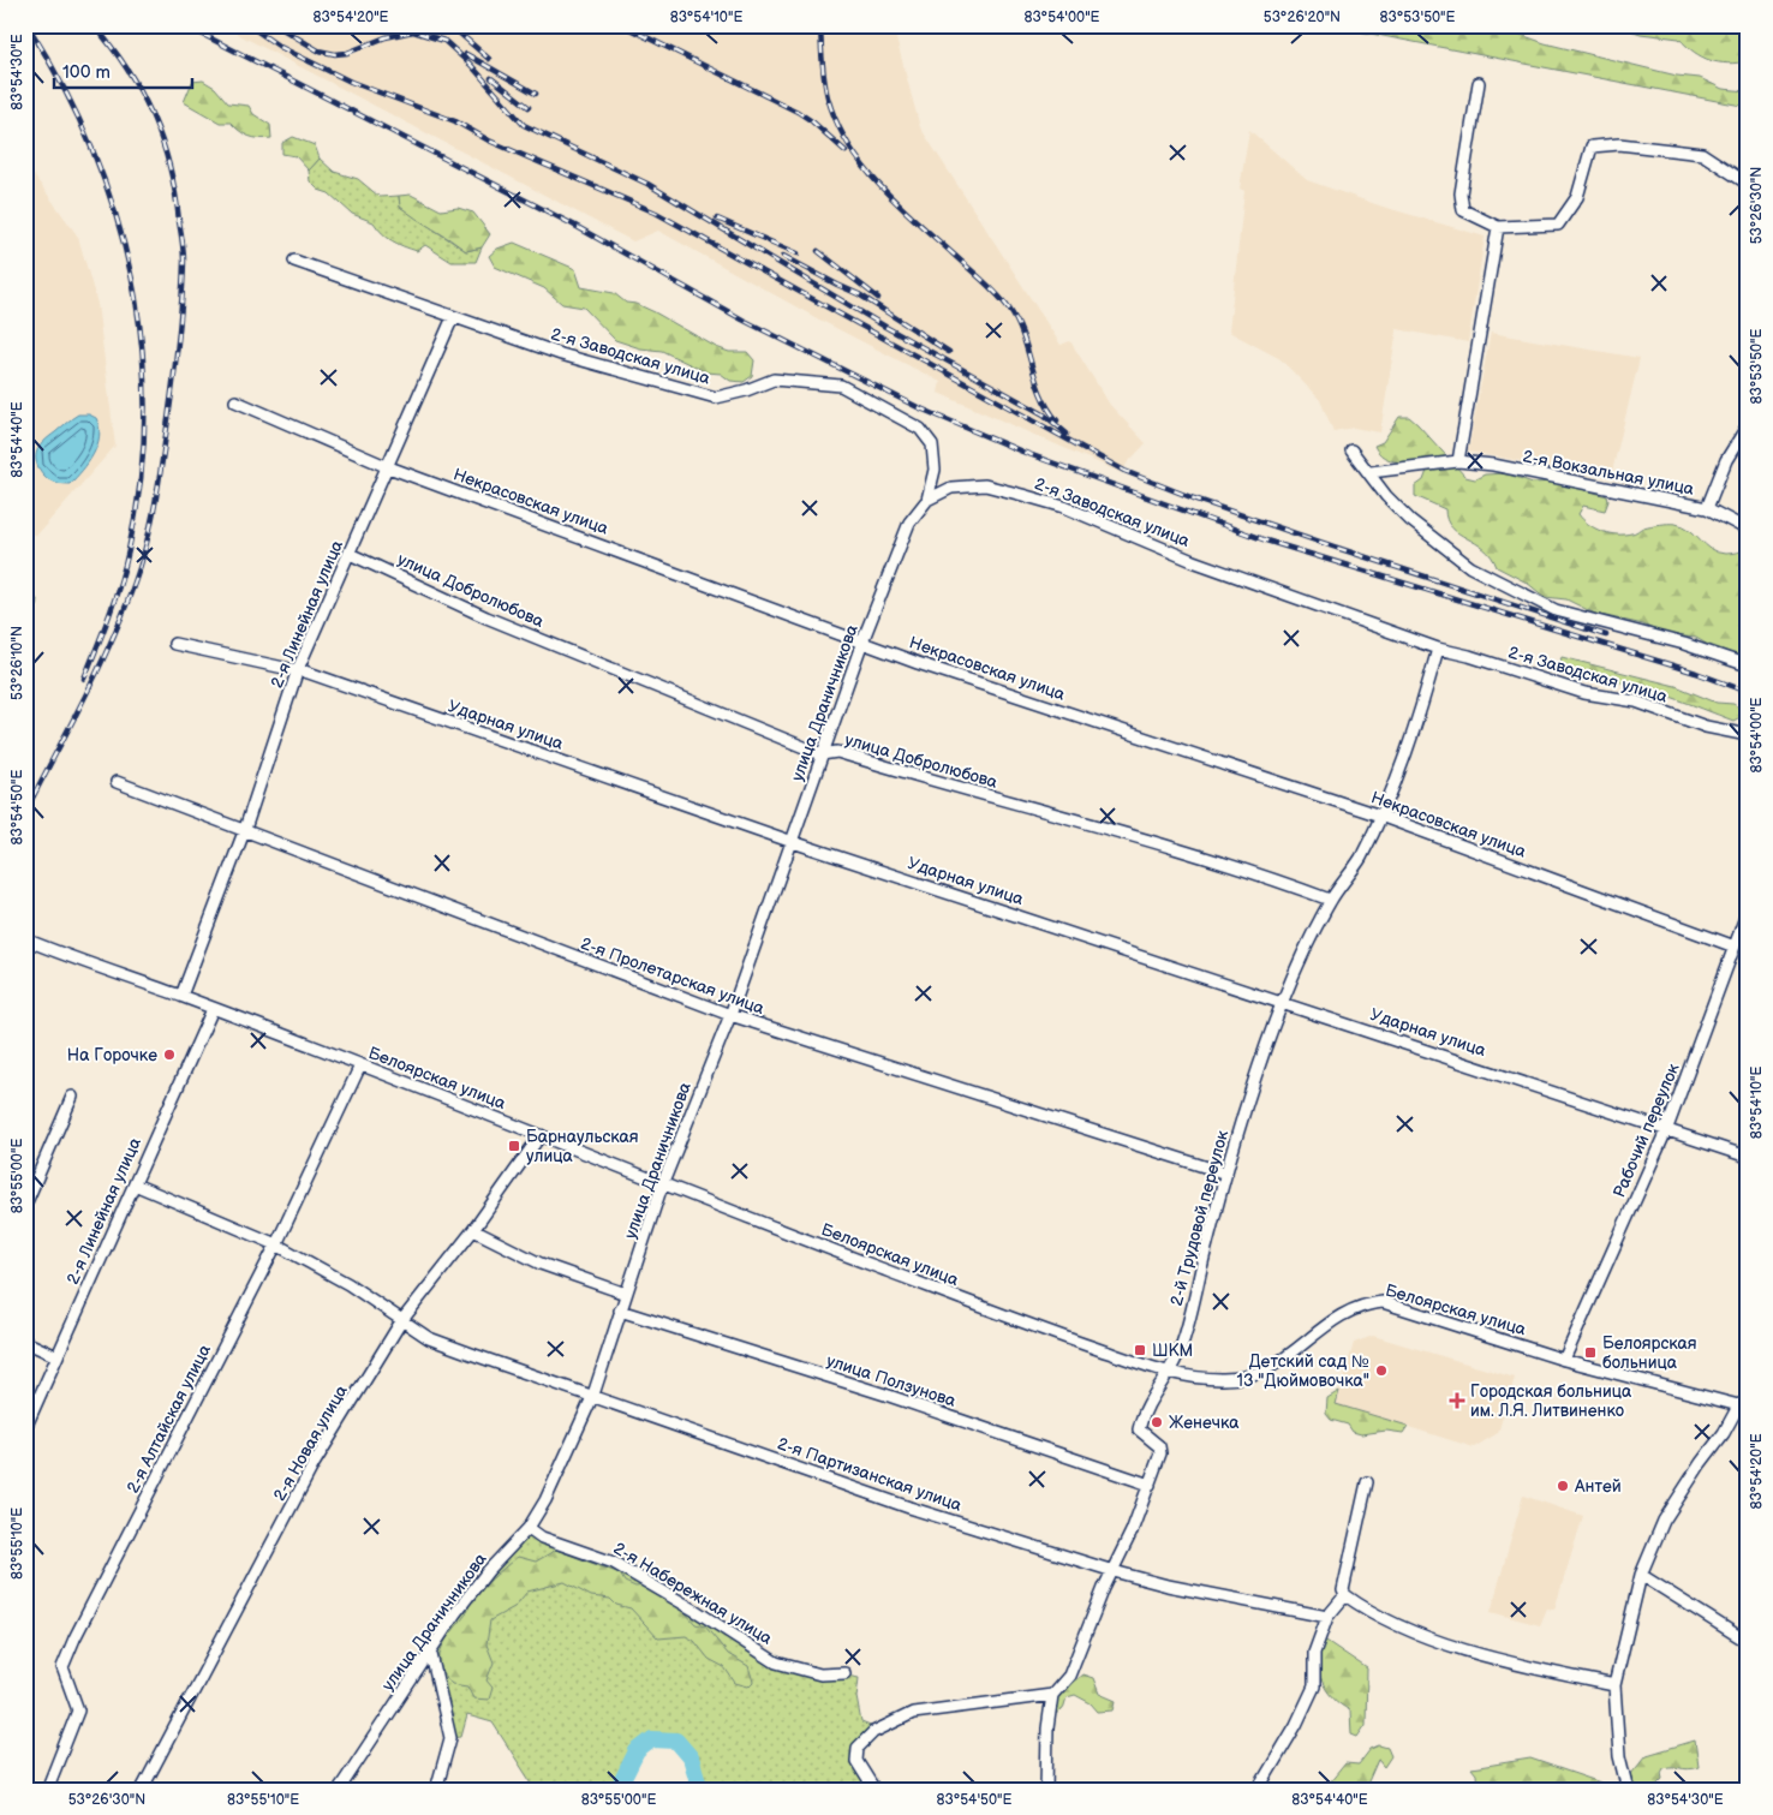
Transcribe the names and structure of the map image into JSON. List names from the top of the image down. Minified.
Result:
{"streets":{"street":["2-я Заводская улица","2-я Вокзальная улица","Некрасовская улица","улица Добролюбова","2-я Линейная улица","улица Драничникова","Ударная улица","2-я Пролетарская улица","Белоярская улица","Рабочий переулок","2-й Трудовой переулок","улица Ползунова","2-я Алтайская улица","2-я Новая улица","2-я Партизанская улица","2-я Набережная улица"]},"crossings":[["2-я Заводская улица","2-я Линейная улица"],["2-я Заводская улица","улица Драничникова"],["2-я Заводская улица","2-й Трудовой переулок"],["Некрасовская улица","2-я Линейная улица"],["Некрасовская улица","улица Драничникова"],["Некрасовская улица","Рабочий переулок"],["Некрасовская улица","2-й Трудовой переулок"],["улица Добролюбова","2-я Линейная улица"],["улица Добролюбова","улица Драничникова"],["улица Добролюбова","2-й Трудовой переулок"],["2-я Линейная улица","Ударная улица"],["2-я Линейная улица","2-я Пролетарская улица"],["2-я Линейная улица","Белоярская улица"],["2-я Линейная улица","2-я Партизанская улица"],["улица Драничникова","Ударная улица"],["улица Драничникова","2-я Пролетарская улица"],["улица Драничникова","Белоярская улица"],["улица Драничникова","улица Ползунова"],["улица Драничникова","2-я Партизанская улица"],["улица Драничникова","2-я Набережная улица"],["Ударная улица","Рабочий переулок"],["Ударная улица","2-й Трудовой переулок"],["2-я Пролетарская улица","2-й Трудовой переулок"],["Белоярская улица","Рабочий переулок"],["Белоярская улица","2-й Трудовой переулок"],["Белоярская улица","2-я Алтайская улица"],["Белоярская улица","2-я Новая улица"],["2-й Трудовой переулок","улица Ползунова"],["2-й Трудовой переулок","2-я Партизанская улица"],["2-я Алтайская улица","2-я Партизанская улица"],["2-я Новая улица","2-я Партизанская улица"]],"places":{"other":["На Горочке","Детский сад № 13 \"Дюймовочка\"","Женечка","Антей"],"transit":["Барнаульская улица","ШКМ","Белоярская больница"],"health":["Городская больница им. Л.Я. Литвиненко"]},"scale_bar":"100 m","coordinates":["83°54'20\"E","83°54'10\"E","83°54'00\"E","53°26'20\"N","83°53'50\"E","83°54'30\"E","53°26'30\"N","83°54'40\"E","53°26'10\"N","83°54'50\"E","83°55'00\"E","83°55'10\"E"]}
